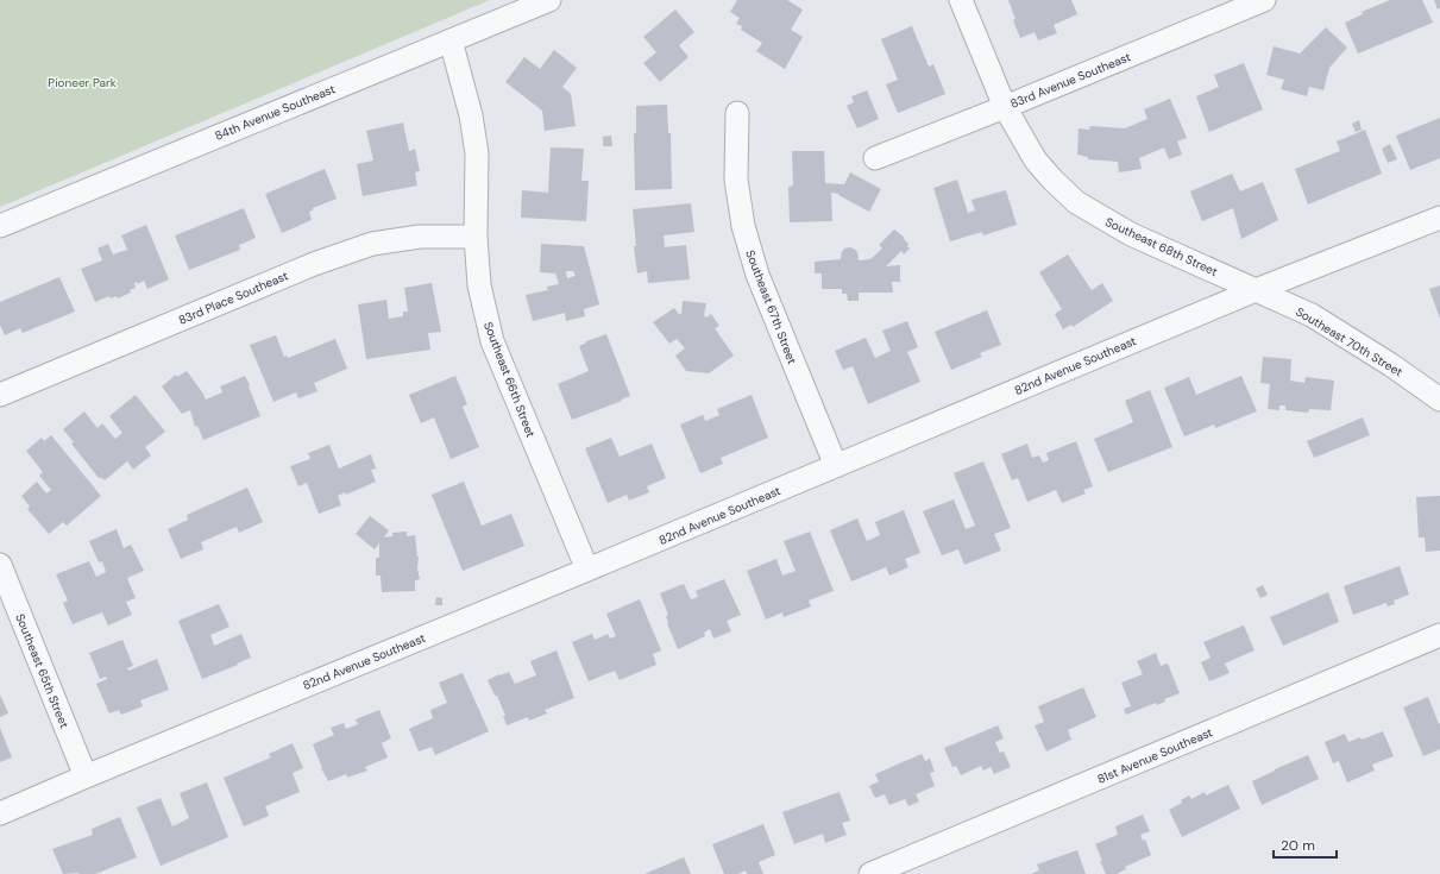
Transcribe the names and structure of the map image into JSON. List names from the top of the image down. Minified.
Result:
{"streets":{"street":["83rd Avenue Southeast","84th Avenue Southeast","Southeast 68th Street","83rd Place Southeast","Southeast 67th Street","Southeast 70th Street","82nd Avenue Southeast","Southeast 66th Street","Southeast 65th Street","81st Avenue Southeast"]},"crossings":[["83rd Avenue Southeast","Southeast 68th Street"],["84th Avenue Southeast","Southeast 66th Street"],["Southeast 68th Street","Southeast 70th Street"],["Southeast 68th Street","82nd Avenue Southeast"],["83rd Place Southeast","Southeast 66th Street"],["Southeast 67th Street","82nd Avenue Southeast"],["Southeast 70th Street","82nd Avenue Southeast"],["82nd Avenue Southeast","Southeast 66th Street"],["82nd Avenue Southeast","Southeast 65th Street"]],"parks":["Pioneer Park"],"scale_bar":"20 m"}
